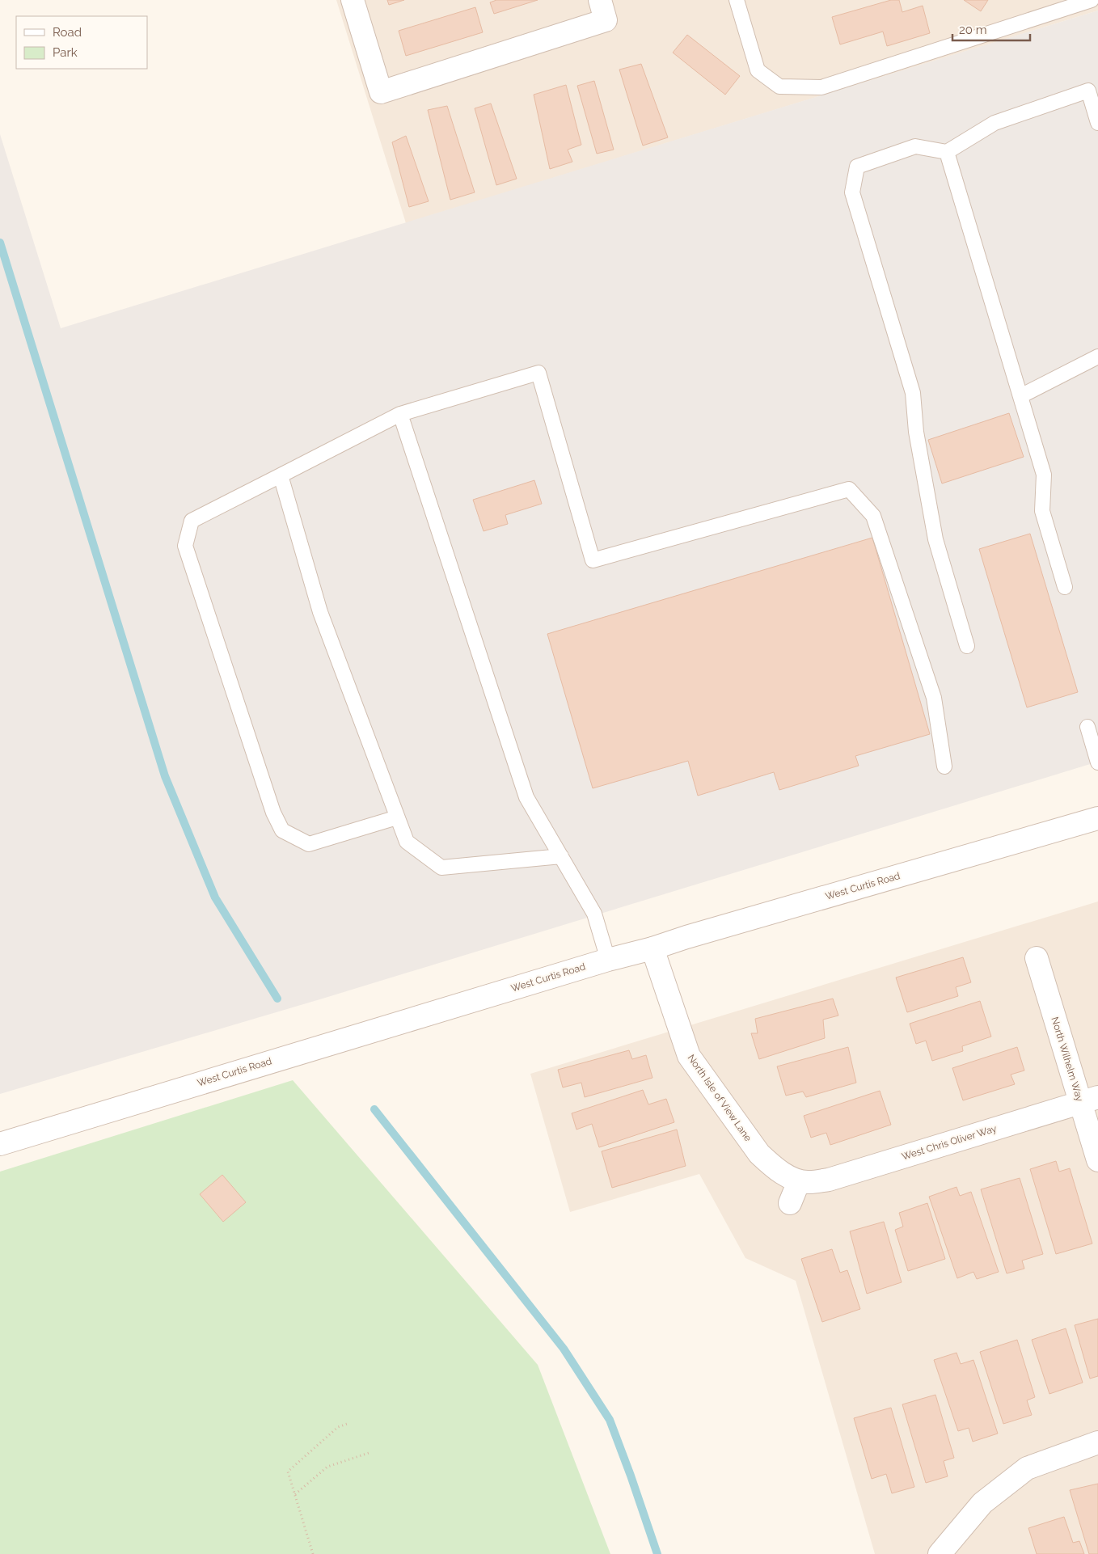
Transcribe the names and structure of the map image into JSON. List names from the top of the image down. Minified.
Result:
{"streets":{"street":["West Curtis Road","North Wilhelm Way","North Isle of View Lane","West Chris Oliver Way"]},"crossings":[["West Curtis Road","North Isle of View Lane"],["North Wilhelm Way","West Chris Oliver Way"],["North Isle of View Lane","West Chris Oliver Way"]],"legend":["Road","Park"],"scale_bar":"20 m"}
